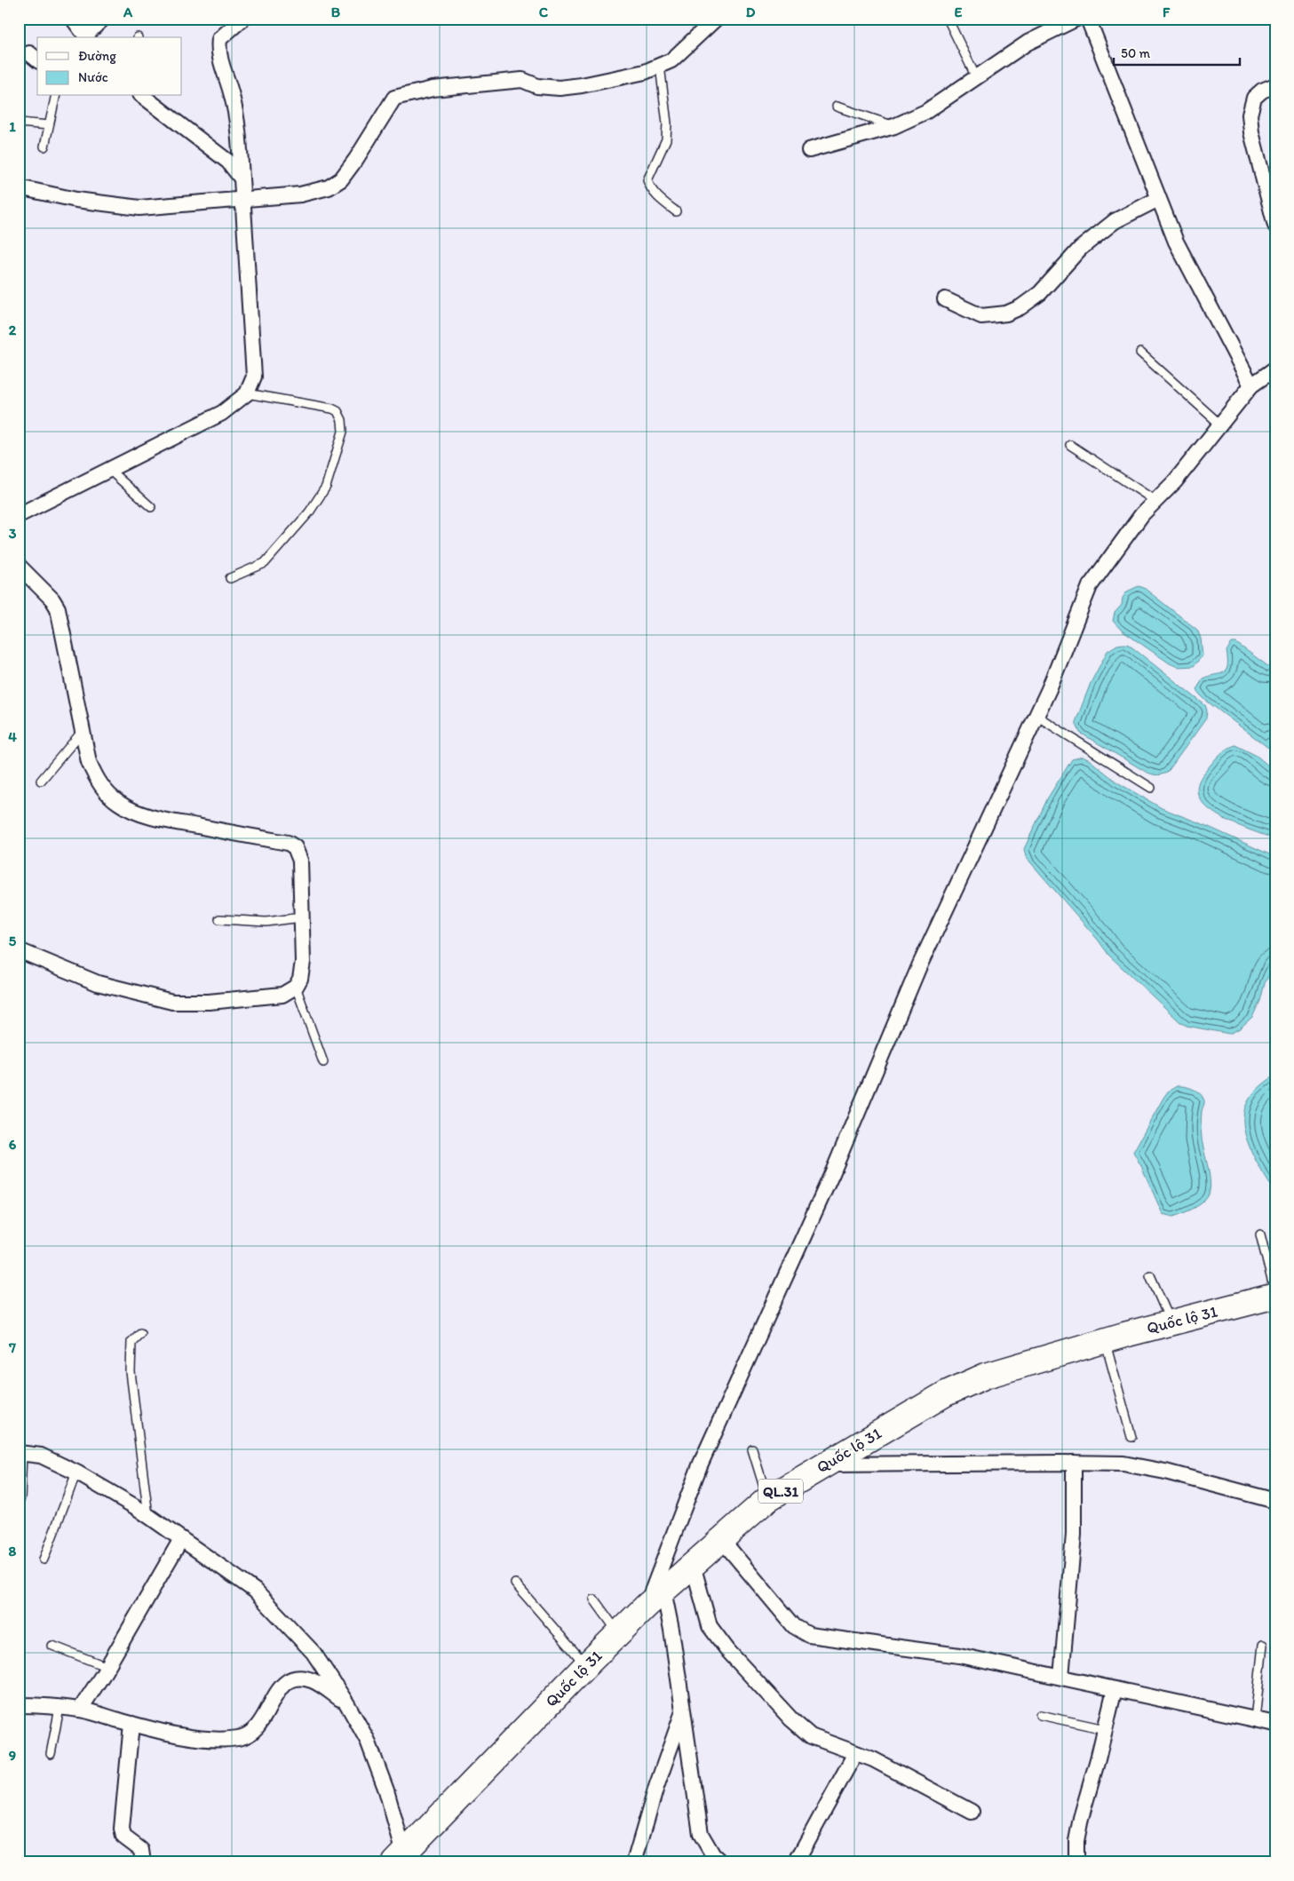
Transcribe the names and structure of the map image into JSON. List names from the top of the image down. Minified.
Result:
{"streets":{"highway":["Quốc lộ 31","QL.31"]},"legend":["Đường","Nước"],"scale_bar":"50 m","grid":{"columns":["A","B","C","D","E","F"],"rows":["1","2","3","4","5","6","7","8","9"]}}
